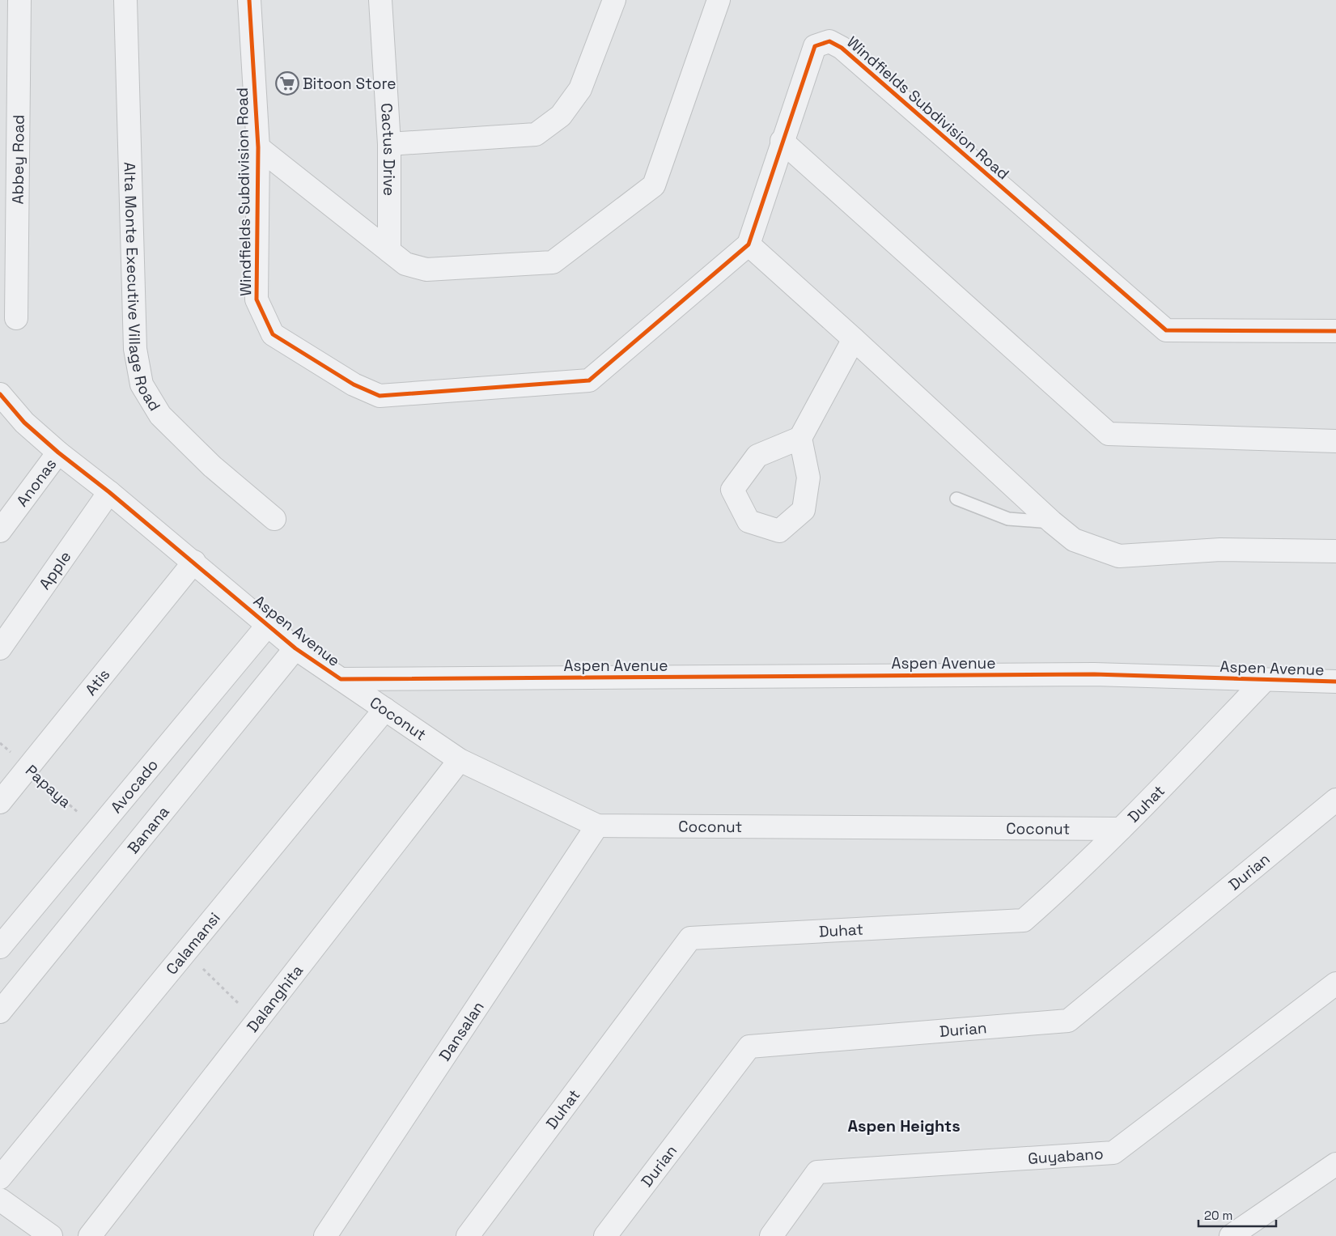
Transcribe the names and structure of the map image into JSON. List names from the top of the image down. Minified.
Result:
{"streets":{"street":["Windfields Subdivision Road","Cactus Drive","Abbey Road","Alta Monte Executive Village Road","Anonas","Apple","Aspen Avenue","Atis","Coconut","Avocado","Duhat","Banana","Durian","Calamansi","Dalanghita","Dansalan","Guyabano"],"path":["Papaya"]},"crossings":[["Anonas","Aspen Avenue"],["Apple","Aspen Avenue"],["Aspen Avenue","Atis"],["Aspen Avenue","Coconut"],["Aspen Avenue","Avocado"],["Aspen Avenue","Duhat"],["Aspen Avenue","Banana"],["Atis","Papaya"],["Coconut","Duhat"],["Coconut","Calamansi"],["Coconut","Dalanghita"],["Coconut","Dansalan"],["Papaya","Avocado"]],"districts":["Aspen Heights"],"places":{"supermarket":["Bitoon Store"]},"scale_bar":"20 m"}
